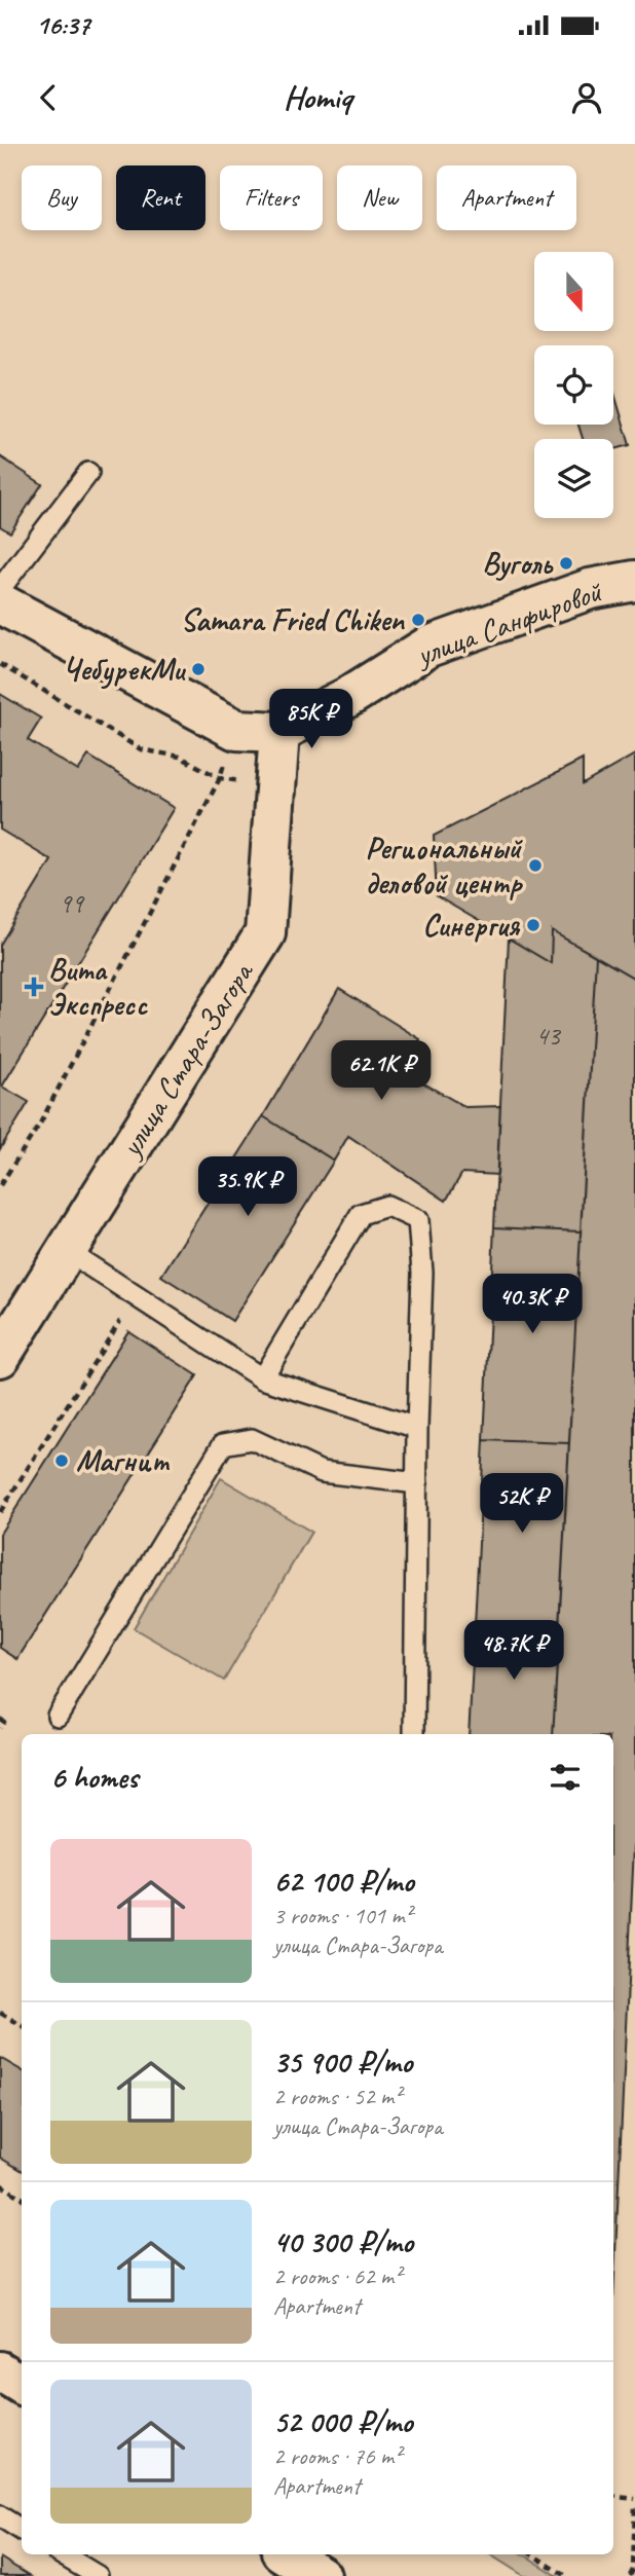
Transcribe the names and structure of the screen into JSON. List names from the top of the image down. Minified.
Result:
{"streets":{"street":["улица Санфировой","улица Стара-Загора"]},"crossings":[["улица Санфировой","улица Стара-Загора"]],"places":{"other":["Вуголь","Samara Fried Chiken","ЧебурекМи","Региональный деловой центр","Синергия","Магнит"],"health":["Вита Экспресс"]},"house_numbers":["99","43"],"north":"bottom","page":{"status":"16:37","header":"Homiq","chip":["Buy","Rent","Filters","New","Apartment"],"price":["85K ₽","62.1K ₽","35.9K ₽","40.3K ₽","52K ₽","48.7K ₽"],"heading":"6 homes","list":[{"name":"62 100 ₽/mo","note":"3 rooms · 101 m² · улица Стара-Загора"},{"name":"35 900 ₽/mo","note":"2 rooms · 52 m² · улица Стара-Загора"},{"name":"40 300 ₽/mo","note":"2 rooms · 62 m² · Apartment"},{"name":"52 000 ₽/mo","note":"2 rooms · 76 m² · Apartment"}]}}
